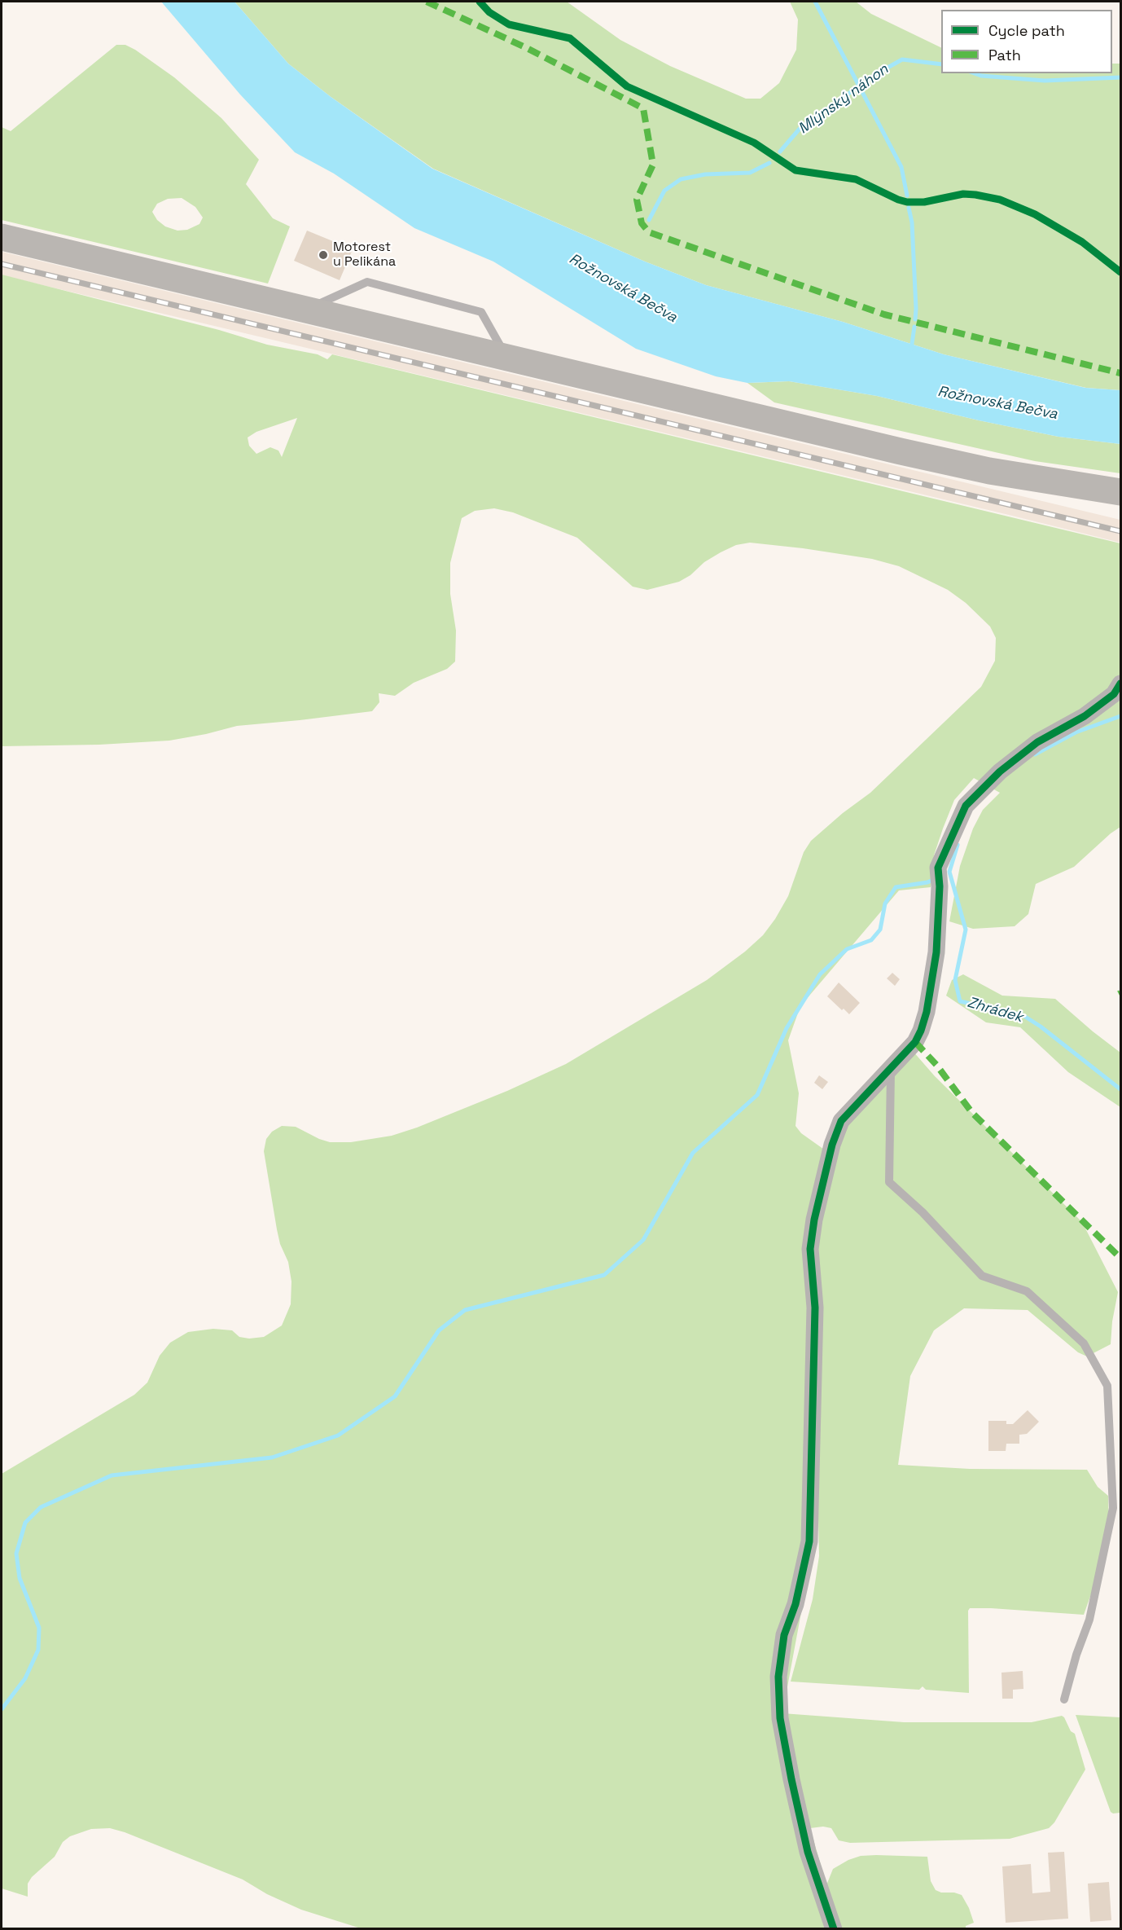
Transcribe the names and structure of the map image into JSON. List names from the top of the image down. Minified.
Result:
{"water":["Mlýnský náhon","Rožnovská Bečva","Zhrádek"],"places":["Motorest u Pelikána"],"legend":["Cycle path","Path"]}
